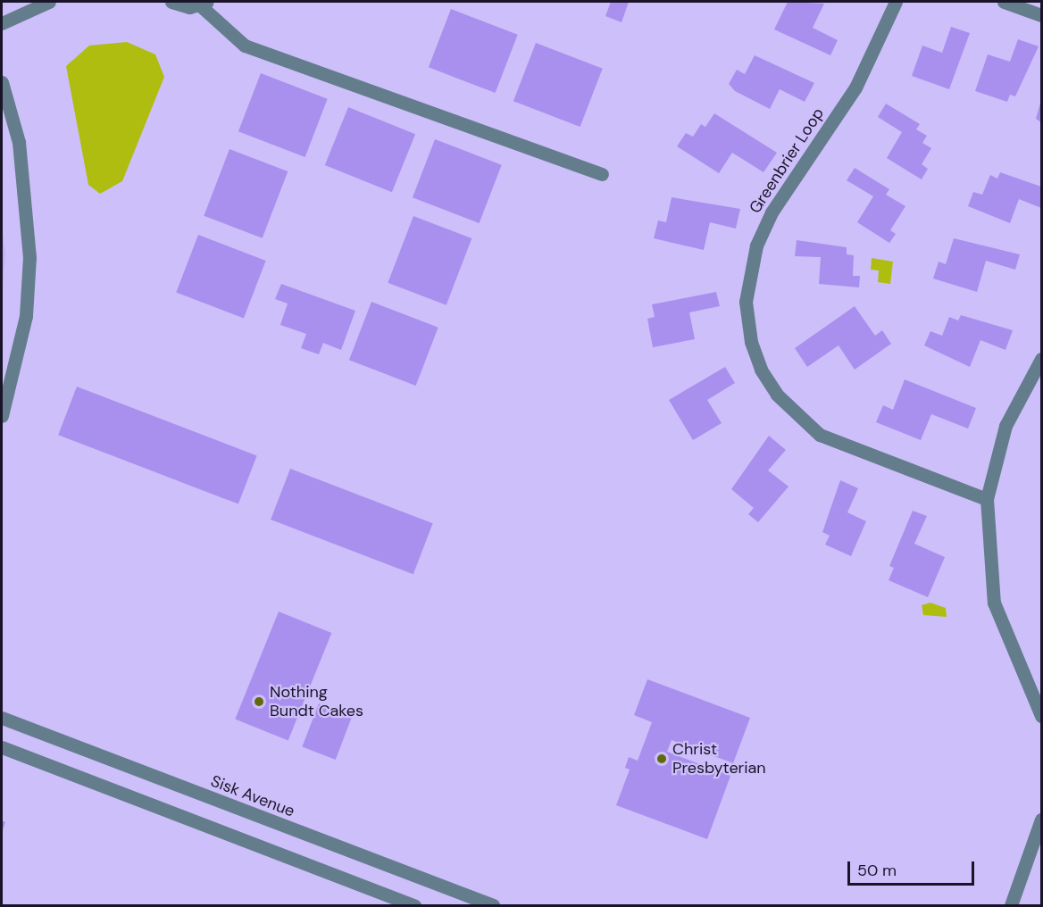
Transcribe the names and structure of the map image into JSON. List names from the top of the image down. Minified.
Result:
{"streets":{"street":["Greenbrier Loop","Sisk Avenue"]},"places":["Nothing Bundt Cakes","Christ Presbyterian"],"scale_bar":"50 m"}
